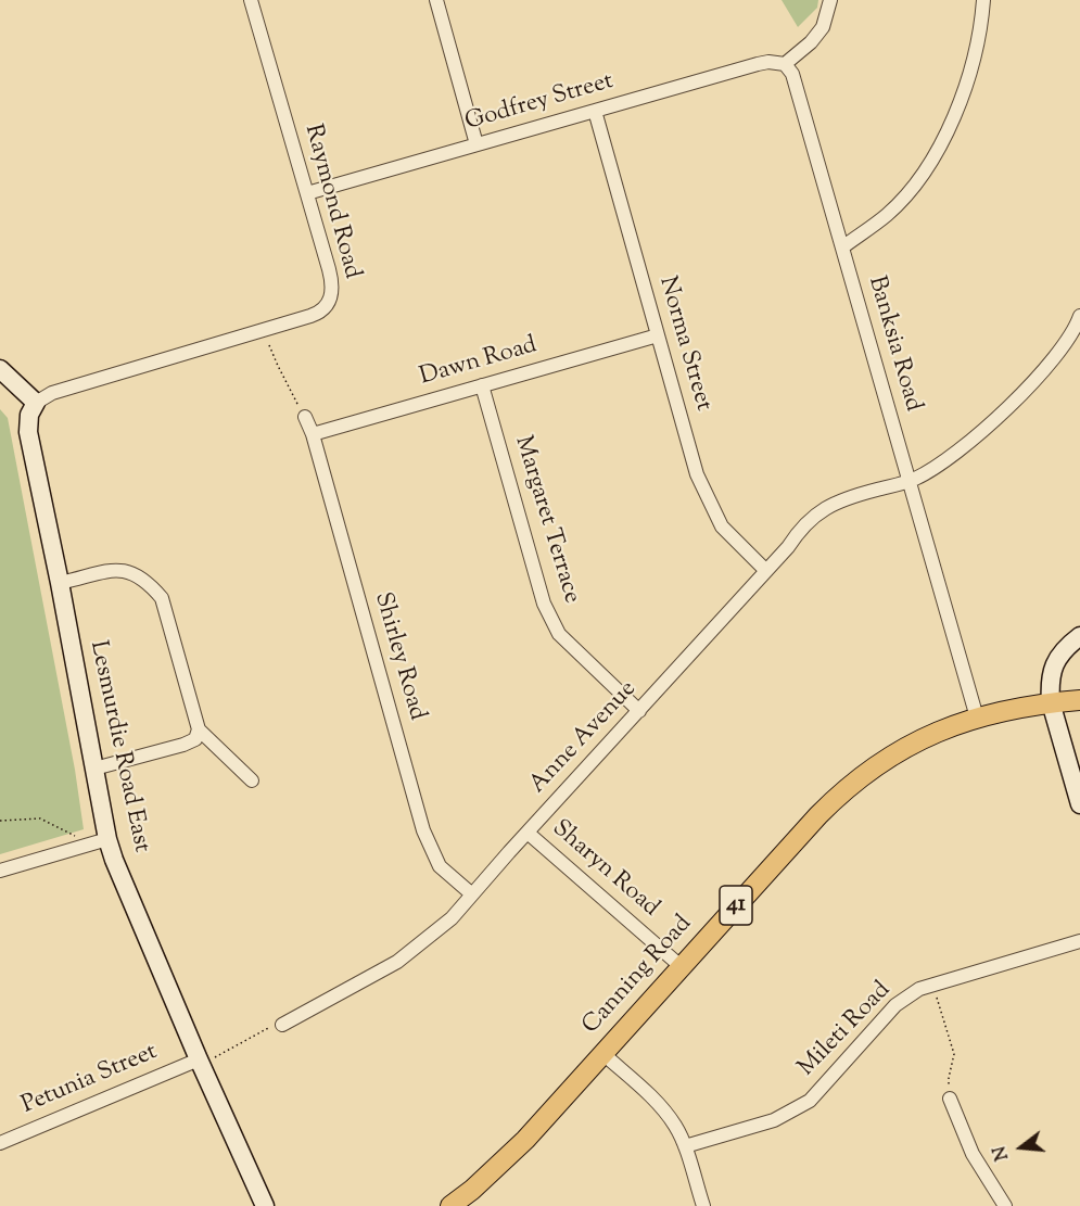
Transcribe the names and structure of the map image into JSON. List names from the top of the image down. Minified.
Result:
{"streets":{"main road":["41","Canning Road"],"street":["Godfrey Street","Raymond Road","Norma Street","Banksia Road","Dawn Road","Margaret Terrace","Shirley Road","Anne Avenue","Lesmurdie Road East","Sharyn Road","Mileti Road","Petunia Street"]},"crossings":[["Godfrey Street","Raymond Road"],["Godfrey Street","Norma Street"],["Godfrey Street","Banksia Road"],["Raymond Road","Lesmurdie Road East"],["Norma Street","Dawn Road"],["Norma Street","Anne Avenue"],["Banksia Road","Anne Avenue"],["Banksia Road","Canning Road"],["Dawn Road","Margaret Terrace"],["Dawn Road","Shirley Road"],["Margaret Terrace","Anne Avenue"],["Shirley Road","Anne Avenue"],["Anne Avenue","Sharyn Road"],["Lesmurdie Road East","Petunia Street"],["Sharyn Road","Canning Road"]],"north":"left"}
